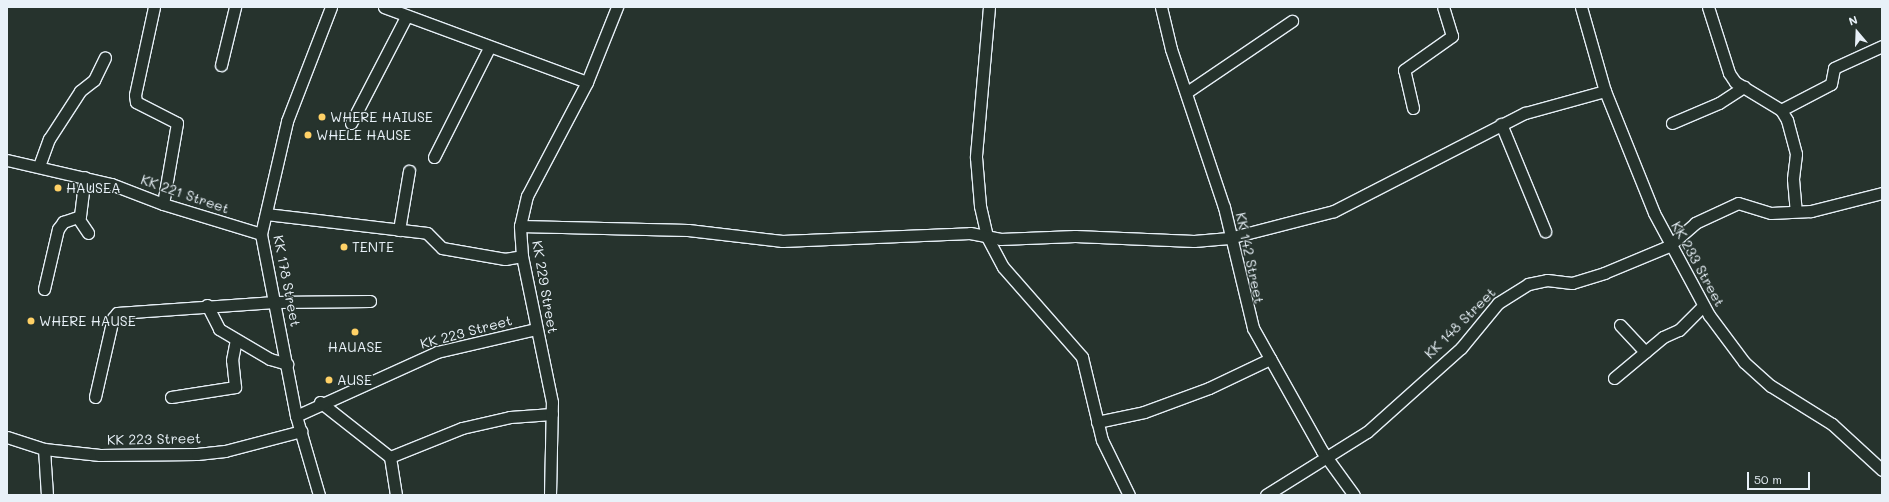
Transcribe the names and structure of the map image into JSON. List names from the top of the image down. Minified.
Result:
{"streets":{"street":["KK 221 Street","KK 142 Street","KK 233 Street","KK 178 Street","KK 229 Street","KK 148 Street","KK 223 Street"]},"crossings":[["KK 221 Street","KK 178 Street"],["KK 142 Street","KK 148 Street"],["KK 233 Street","KK 148 Street"],["KK 178 Street","KK 223 Street"],["KK 229 Street","KK 223 Street"]],"places":["WHERE HAIUSE","WHELE HAUSE","HAUSEA","TENTE","WHERE HAUSE","HAUASE","AUSE"],"scale_bar":"50 m","north":"top"}
